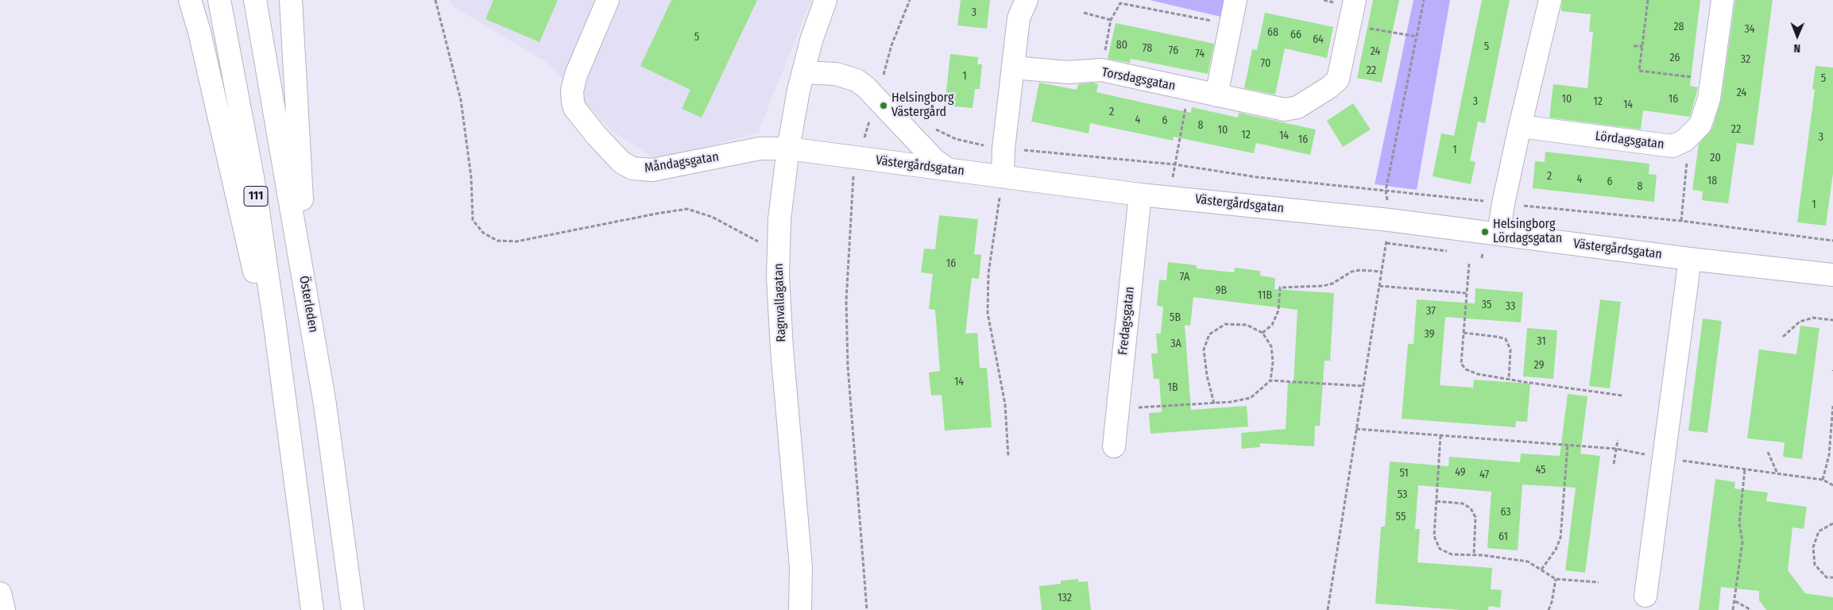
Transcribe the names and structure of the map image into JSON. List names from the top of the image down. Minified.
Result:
{"streets":{"street":["Torsdagsgatan","Lördagsgatan","Måndagsgatan","Västergårdsgatan","111","Ragnvallagatan","Österleden","Fredagsgatan"]},"crossings":[["Måndagsgatan","Västergårdsgatan"],["Måndagsgatan","Ragnvallagatan"],["Västergårdsgatan","Ragnvallagatan"],["Västergårdsgatan","Fredagsgatan"]],"places":["Helsingborg Västergård","Helsingborg Lördagsgatan"],"house_numbers":["3","28","34","68","66","5","64","80","5","78","76","24","74","26","32","70","22","1","5","24","10","16","3","12","14","2","4","6","8","22","10","12","14","3","16","1","20","2","4","18","6","8","1","16","7A","9B","11B","35","33","37","5B","39","31","3A","29","14","1B","45","49","51","47","53","63","55","61","132"],"north":"bottom"}
